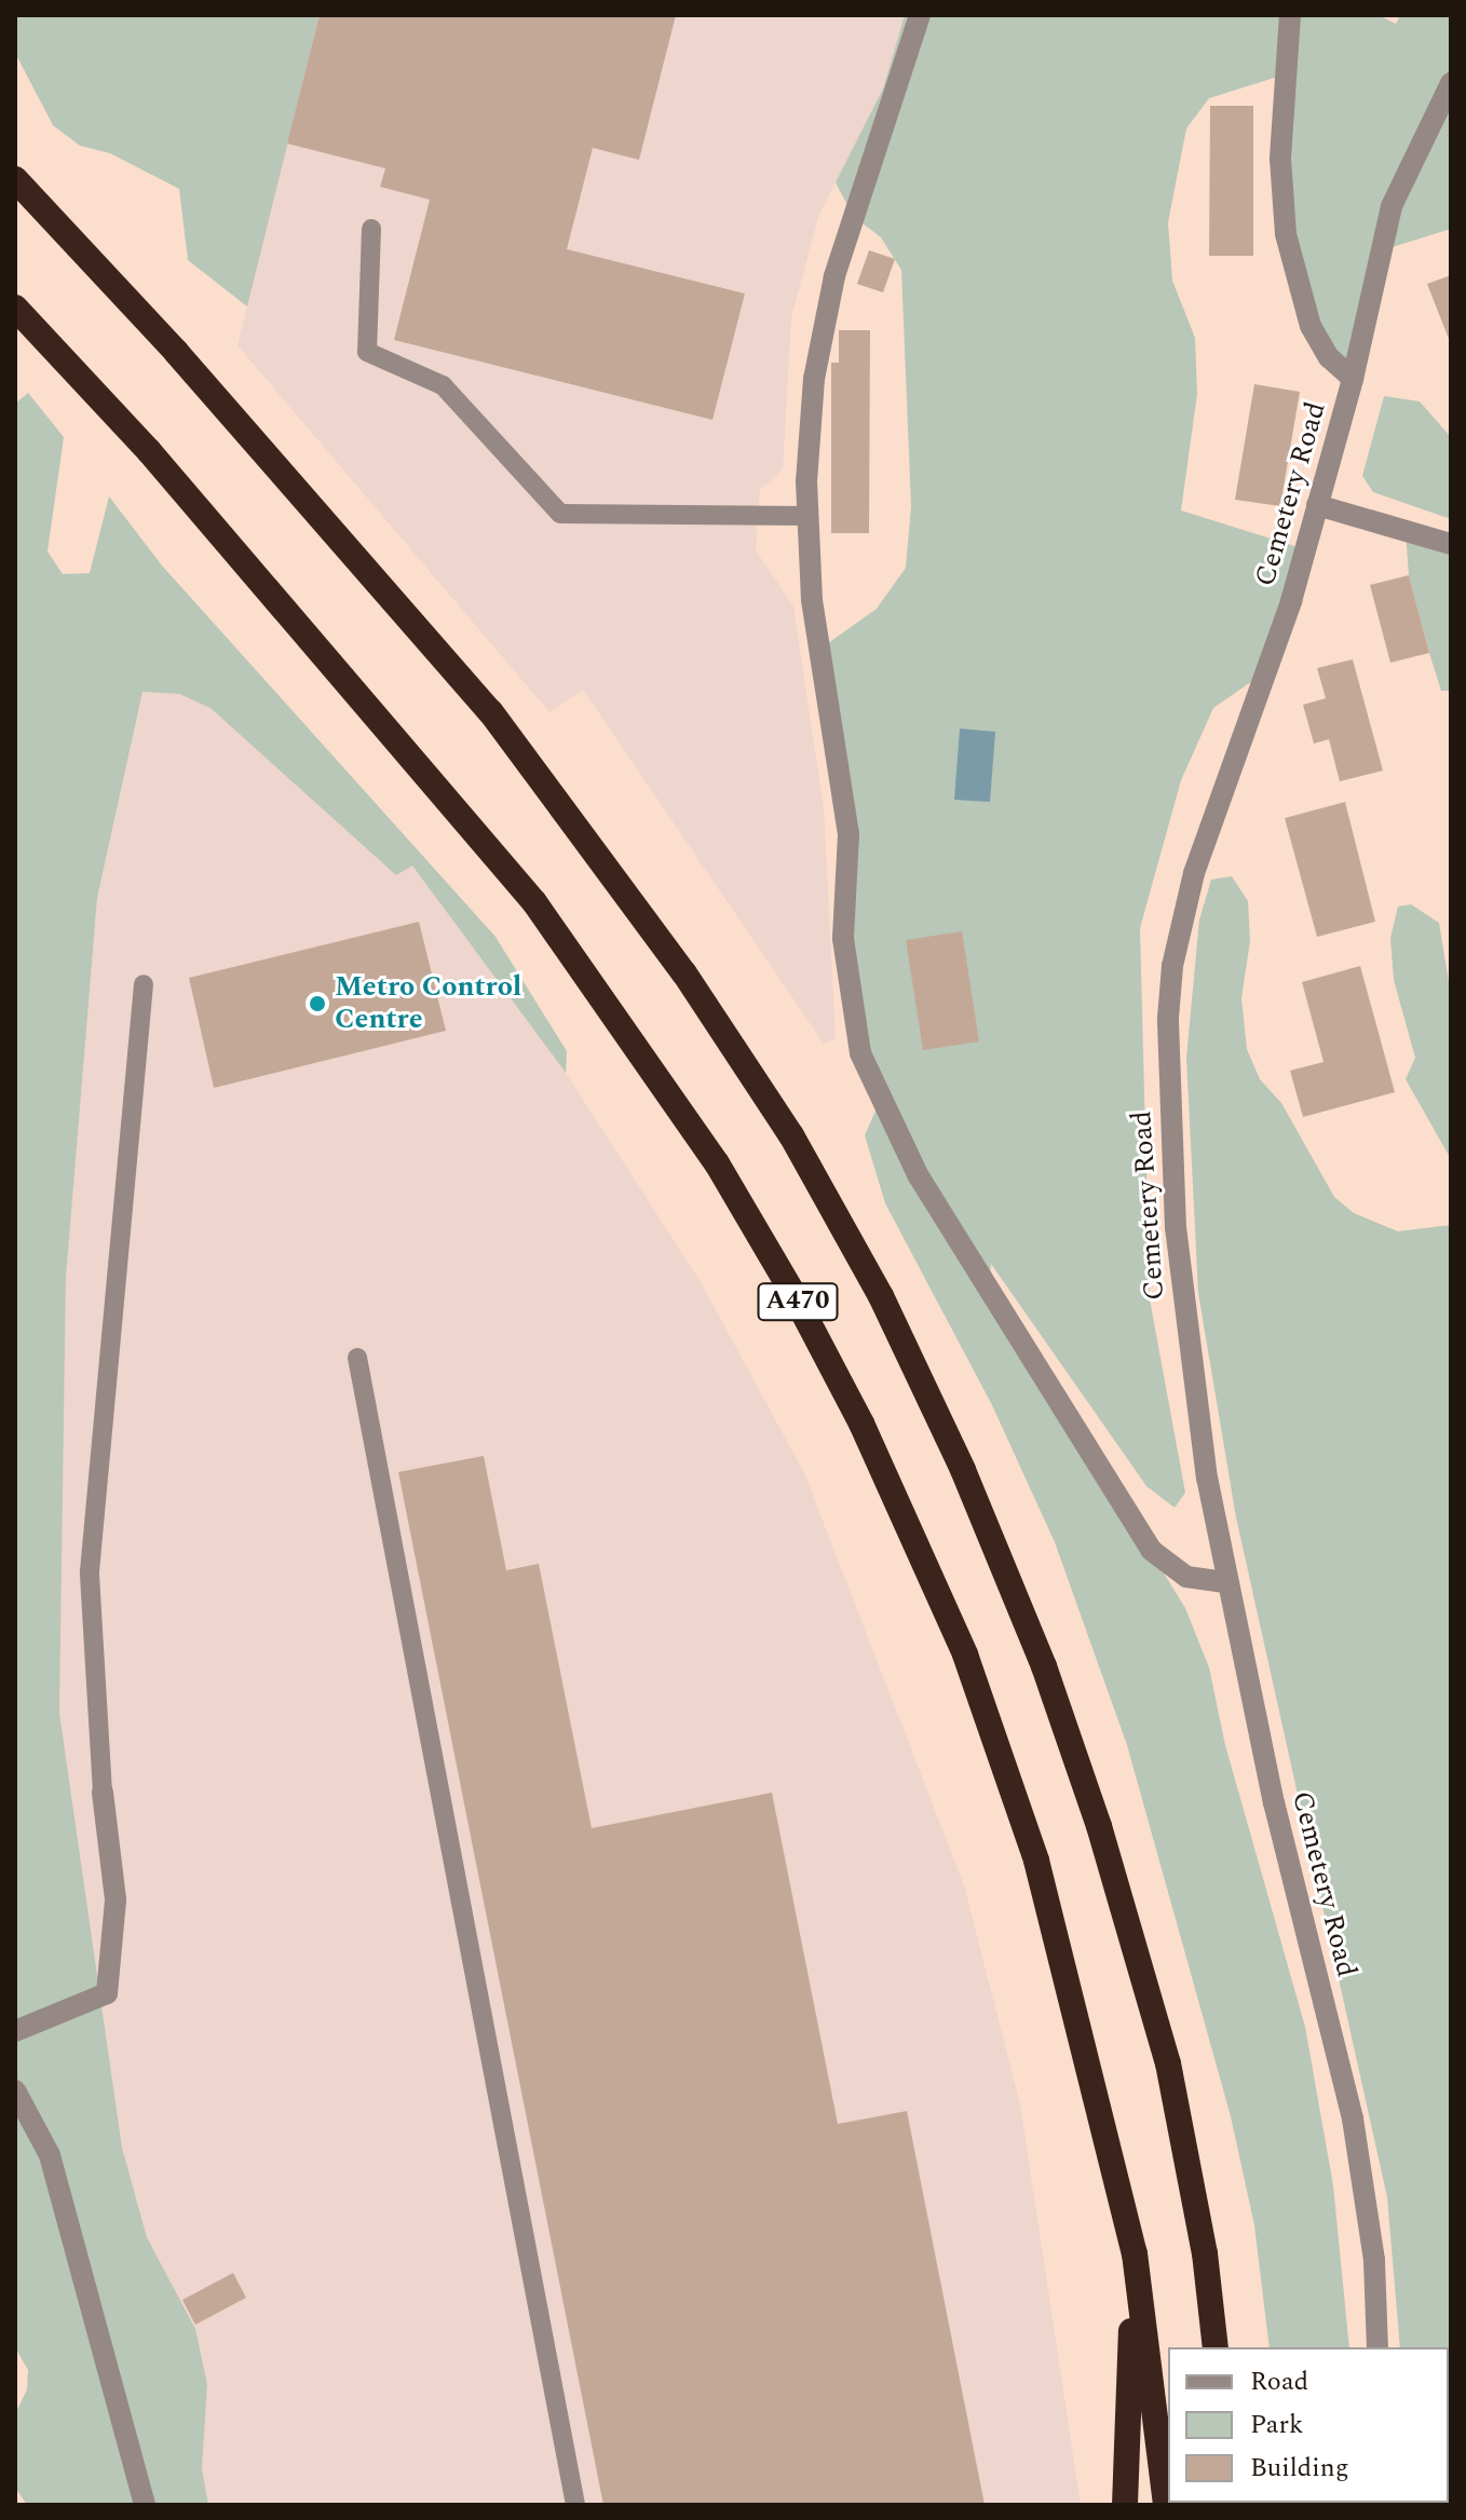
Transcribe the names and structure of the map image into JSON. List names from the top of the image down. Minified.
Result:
{"streets":{"highway":["A470"],"street":["Cemetery Road"]},"places":["Metro Control Centre"],"legend":["Road","Park","Building"]}
